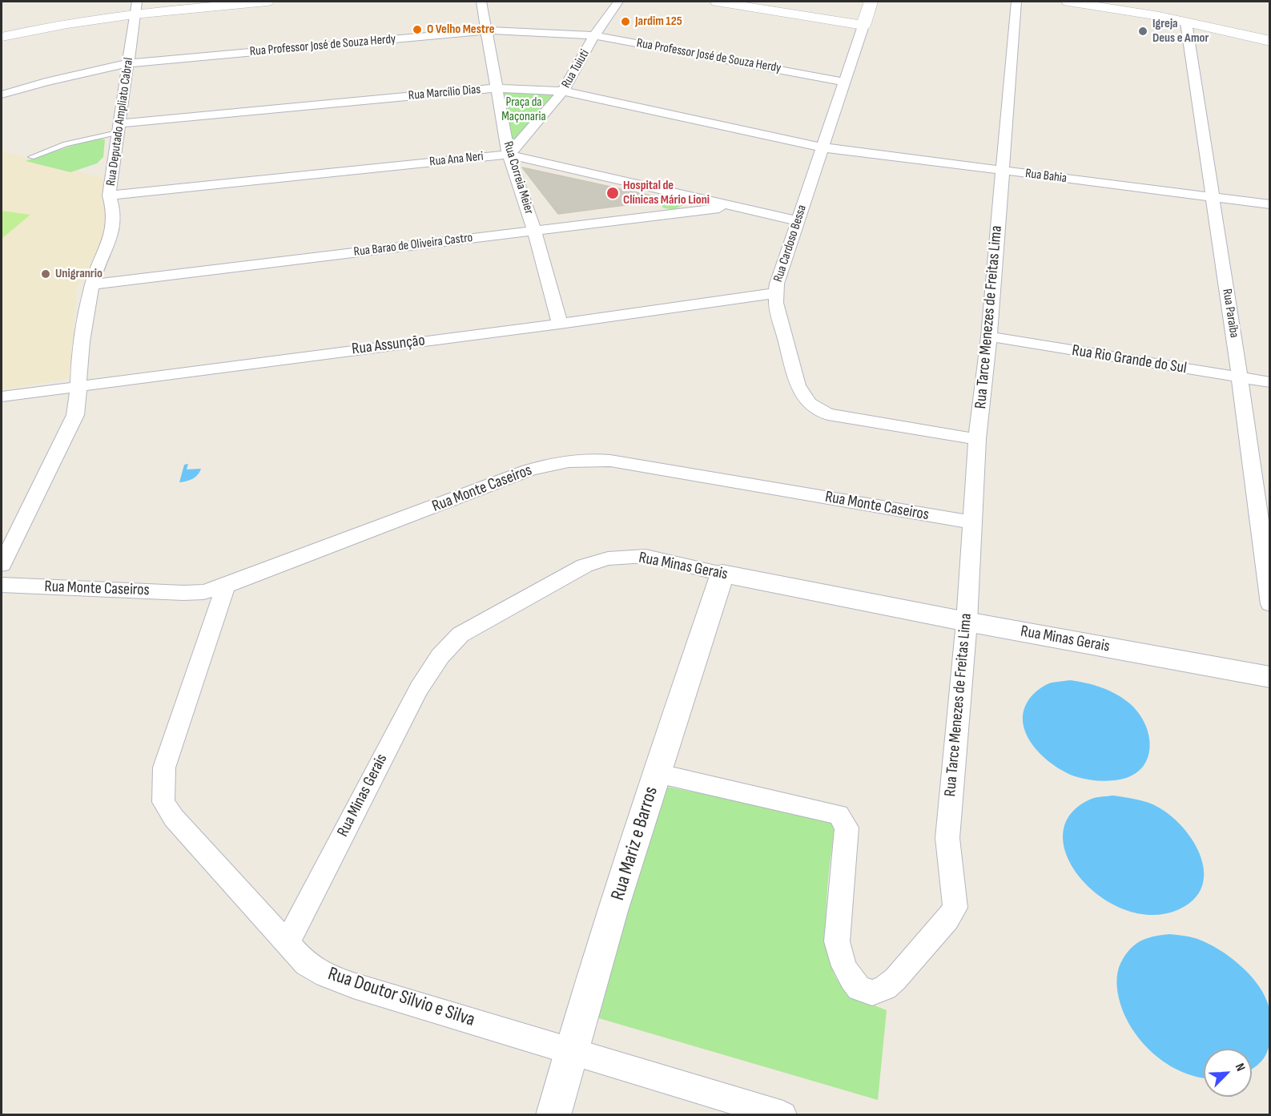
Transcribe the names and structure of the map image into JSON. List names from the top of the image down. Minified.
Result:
{"streets":{"main road":["Rua Cardoso Bessa"],"street":["Rua Professor José de Souza Herdy","Rua Tuiuti","Rua Marcílio Dias","Rua Deputado Ampliato Cabral","Rua Ana Neri","Rua Bahia","Rua Correia Meier","Rua Barao de Oliveira Castro","Rua Paraíba","Rua Tarce Menezes de Freitas Lima","Rua Assunção","Rua Rio Grande do Sul","Rua Monte Caseiros","Rua Minas Gerais","Rua Mariz e Barros","Rua Doutor Silvio e Silva"]},"crossings":[["Rua Professor José de Souza Herdy","Rua Tuiuti"],["Rua Professor José de Souza Herdy","Rua Deputado Ampliato Cabral"],["Rua Professor José de Souza Herdy","Rua Correia Meier"],["Rua Professor José de Souza Herdy","Rua Cardoso Bessa"],["Rua Tuiuti","Rua Marcílio Dias"],["Rua Tuiuti","Rua Ana Neri"],["Rua Tuiuti","Rua Correia Meier"],["Rua Marcílio Dias","Rua Deputado Ampliato Cabral"],["Rua Marcílio Dias","Rua Bahia"],["Rua Marcílio Dias","Rua Correia Meier"],["Rua Marcílio Dias","Rua Cardoso Bessa"],["Rua Deputado Ampliato Cabral","Rua Ana Neri"],["Rua Deputado Ampliato Cabral","Rua Barao de Oliveira Castro"],["Rua Deputado Ampliato Cabral","Rua Assunção"],["Rua Ana Neri","Rua Correia Meier"],["Rua Ana Neri","Rua Cardoso Bessa"],["Rua Ana Neri","Rua Barao de Oliveira Castro"],["Rua Bahia","Rua Cardoso Bessa"],["Rua Bahia","Rua Paraíba"],["Rua Bahia","Rua Tarce Menezes de Freitas Lima"],["Rua Correia Meier","Rua Barao de Oliveira Castro"],["Rua Correia Meier","Rua Assunção"],["Rua Cardoso Bessa","Rua Tarce Menezes de Freitas Lima"],["Rua Cardoso Bessa","Rua Assunção"],["Rua Paraíba","Rua Rio Grande do Sul"],["Rua Tarce Menezes de Freitas Lima","Rua Rio Grande do Sul"],["Rua Tarce Menezes de Freitas Lima","Rua Monte Caseiros"],["Rua Tarce Menezes de Freitas Lima","Rua Minas Gerais"],["Rua Tarce Menezes de Freitas Lima","Rua Mariz e Barros"],["Rua Monte Caseiros","Rua Doutor Silvio e Silva"],["Rua Minas Gerais","Rua Mariz e Barros"],["Rua Minas Gerais","Rua Doutor Silvio e Silva"],["Rua Mariz e Barros","Rua Doutor Silvio e Silva"]],"parks":["Praça da Maçonaria"],"places":["Jardim 125","O Velho Mestre","Igreja Deus e Amor","Hospital de Clínicas Mário Lioni","Unigranrio"],"north":"top right"}
